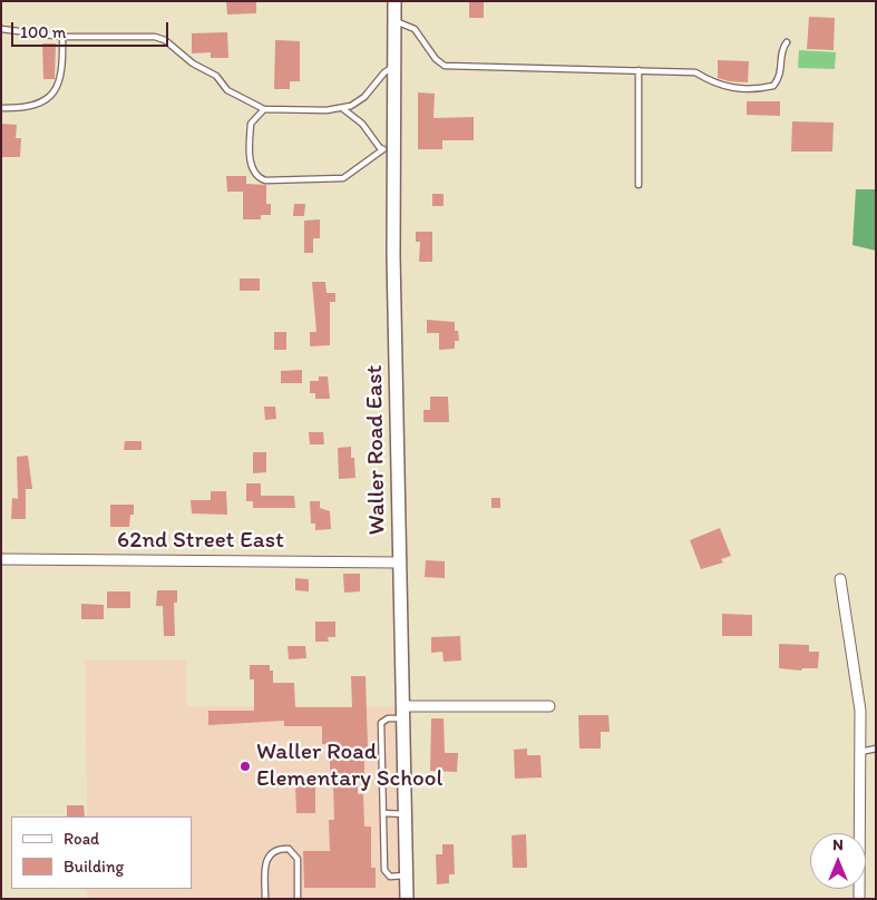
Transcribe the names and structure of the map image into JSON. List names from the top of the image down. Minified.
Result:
{"streets":{"street":["Waller Road East","62nd Street East"]},"crossings":[["Waller Road East","62nd Street East"]],"places":["Waller Road Elementary School"],"legend":["Road","Building"],"scale_bar":"100 m","north":"top"}
